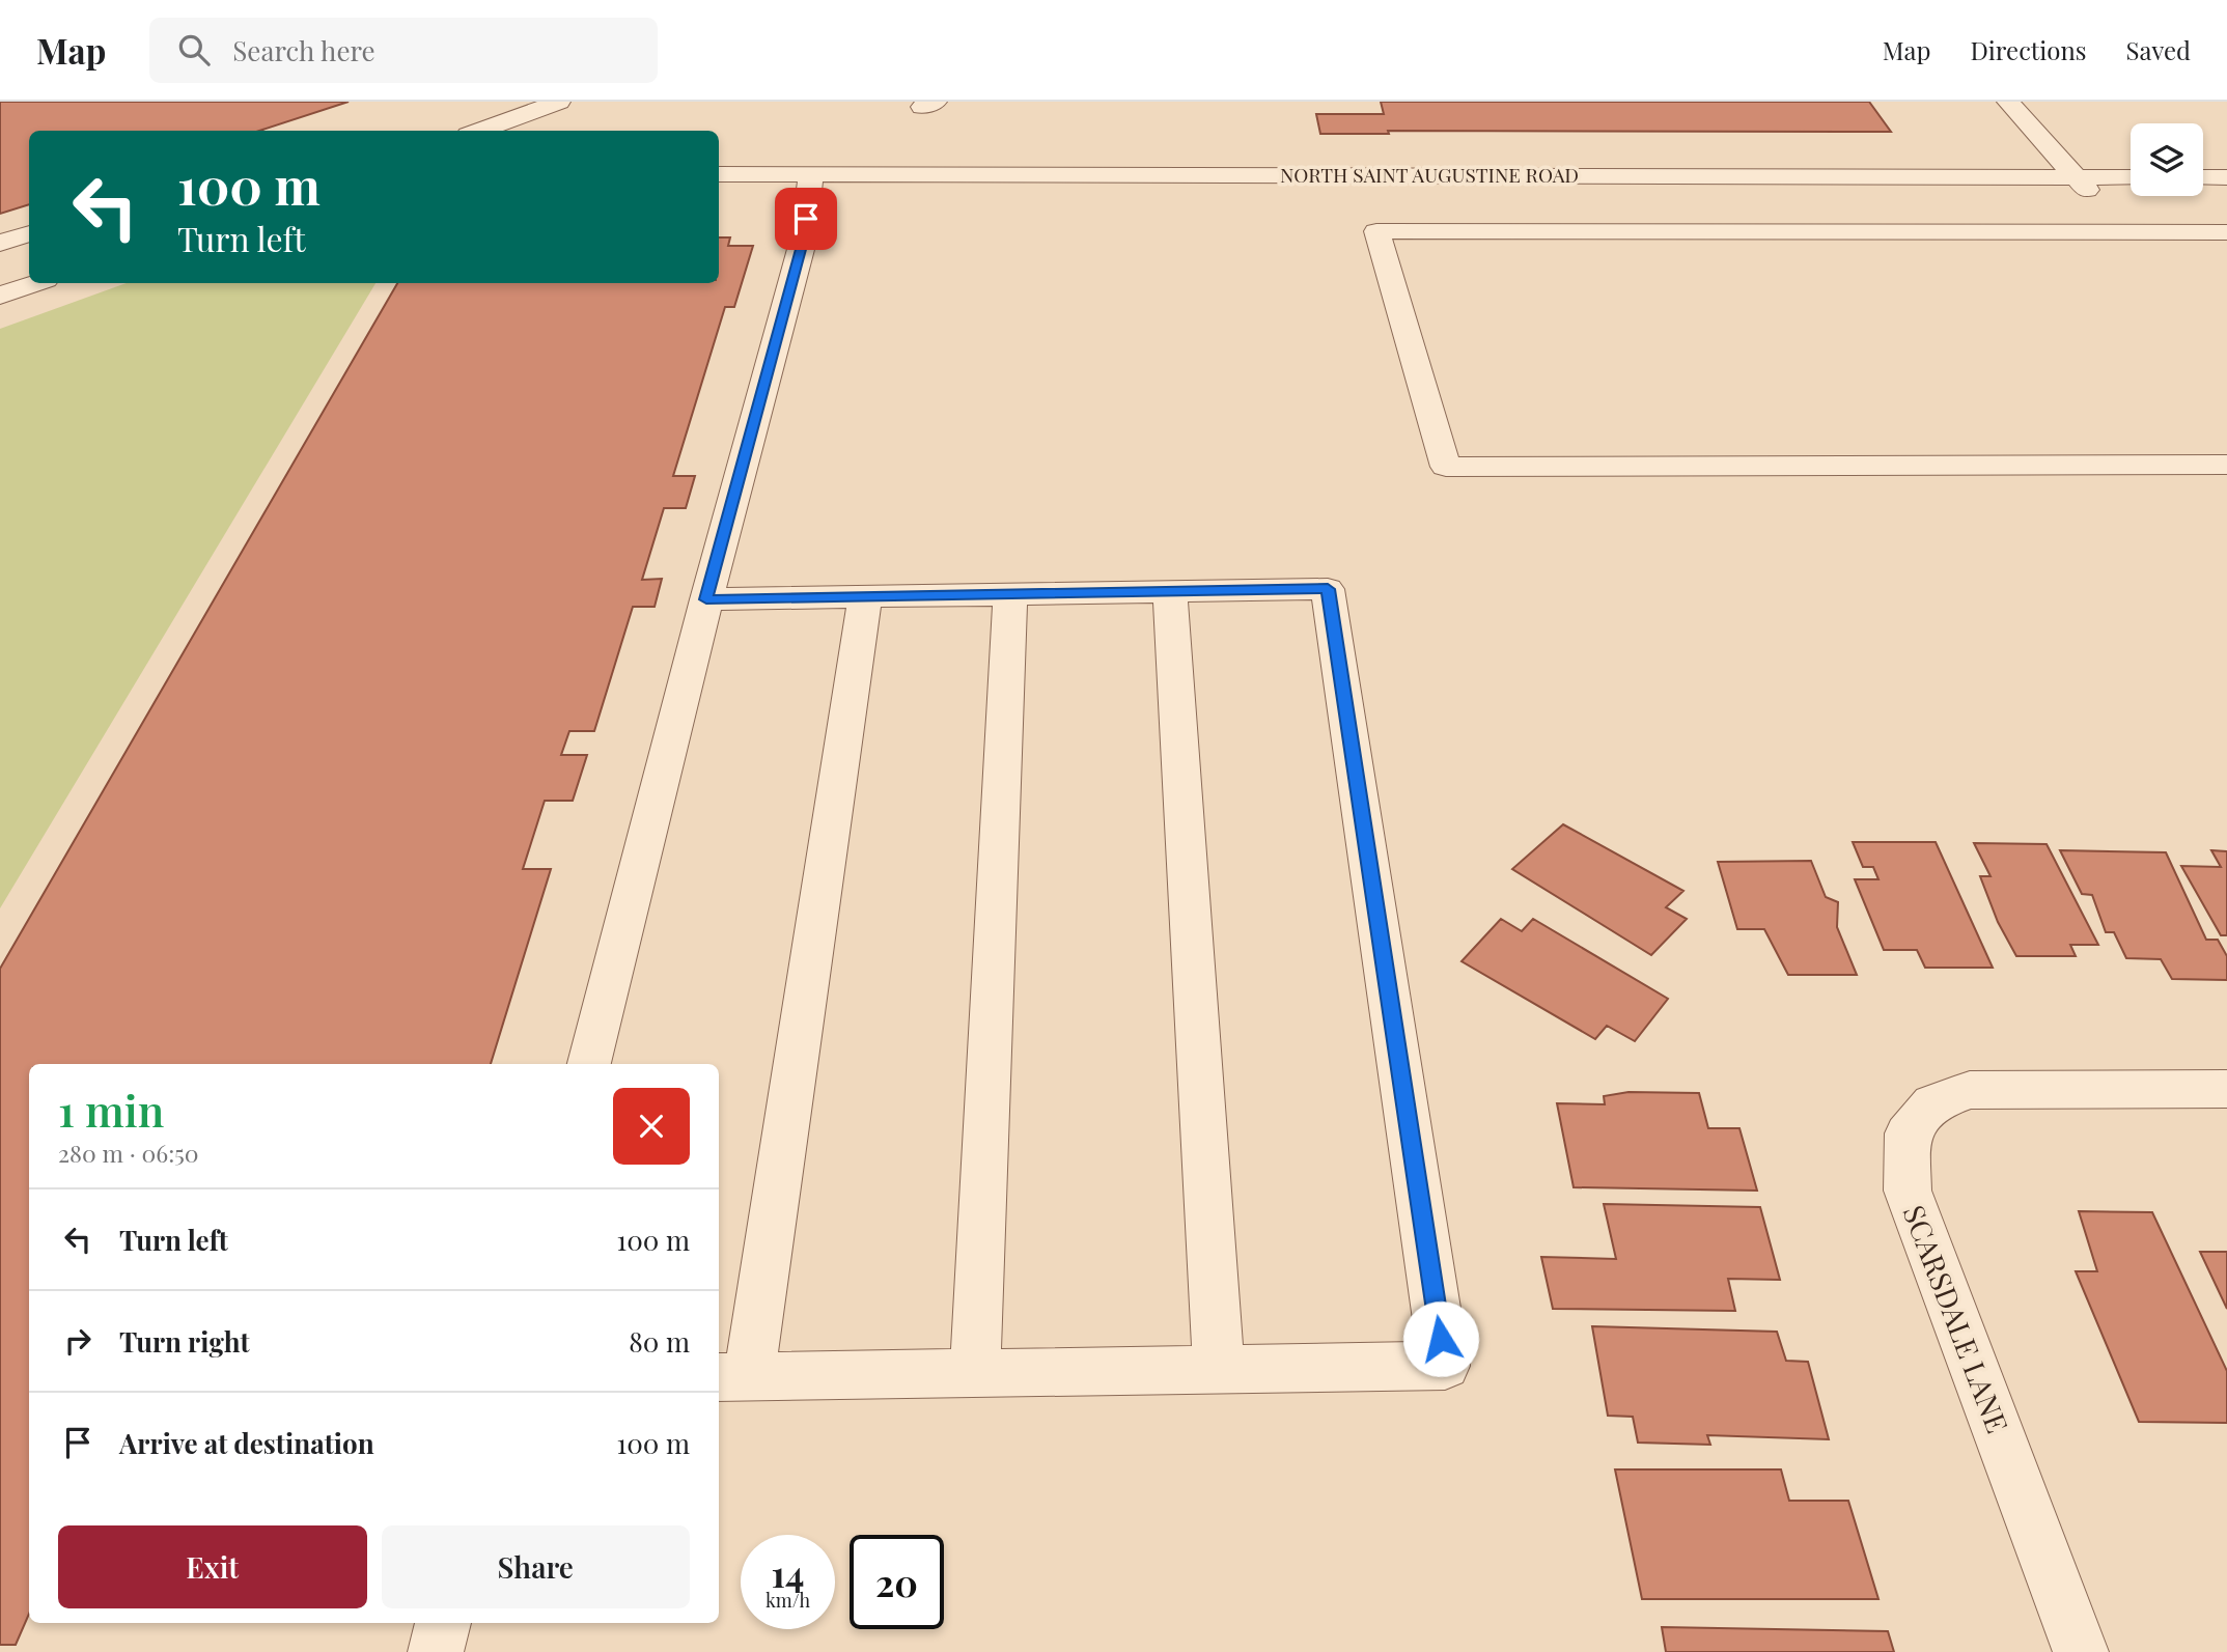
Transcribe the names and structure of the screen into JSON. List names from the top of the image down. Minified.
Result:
{"streets":{"street":["NORTH SAINT AUGUSTINE ROAD","SCARSDALE LANE"]},"page":{"header":"Map","search":"Search here","nav":["Map","Directions","Saved"],"turn":["100 m","Turn left"],"heading":["1 min","280 m · 06:50"],"list":[{"name":"Turn left","value":"100 m"},{"name":"Turn right","value":"80 m"},{"name":"Arrive at destination","value":"100 m"}],"buttons":["Exit","Share"],"speed":"14 km/h","limit":"20"}}
